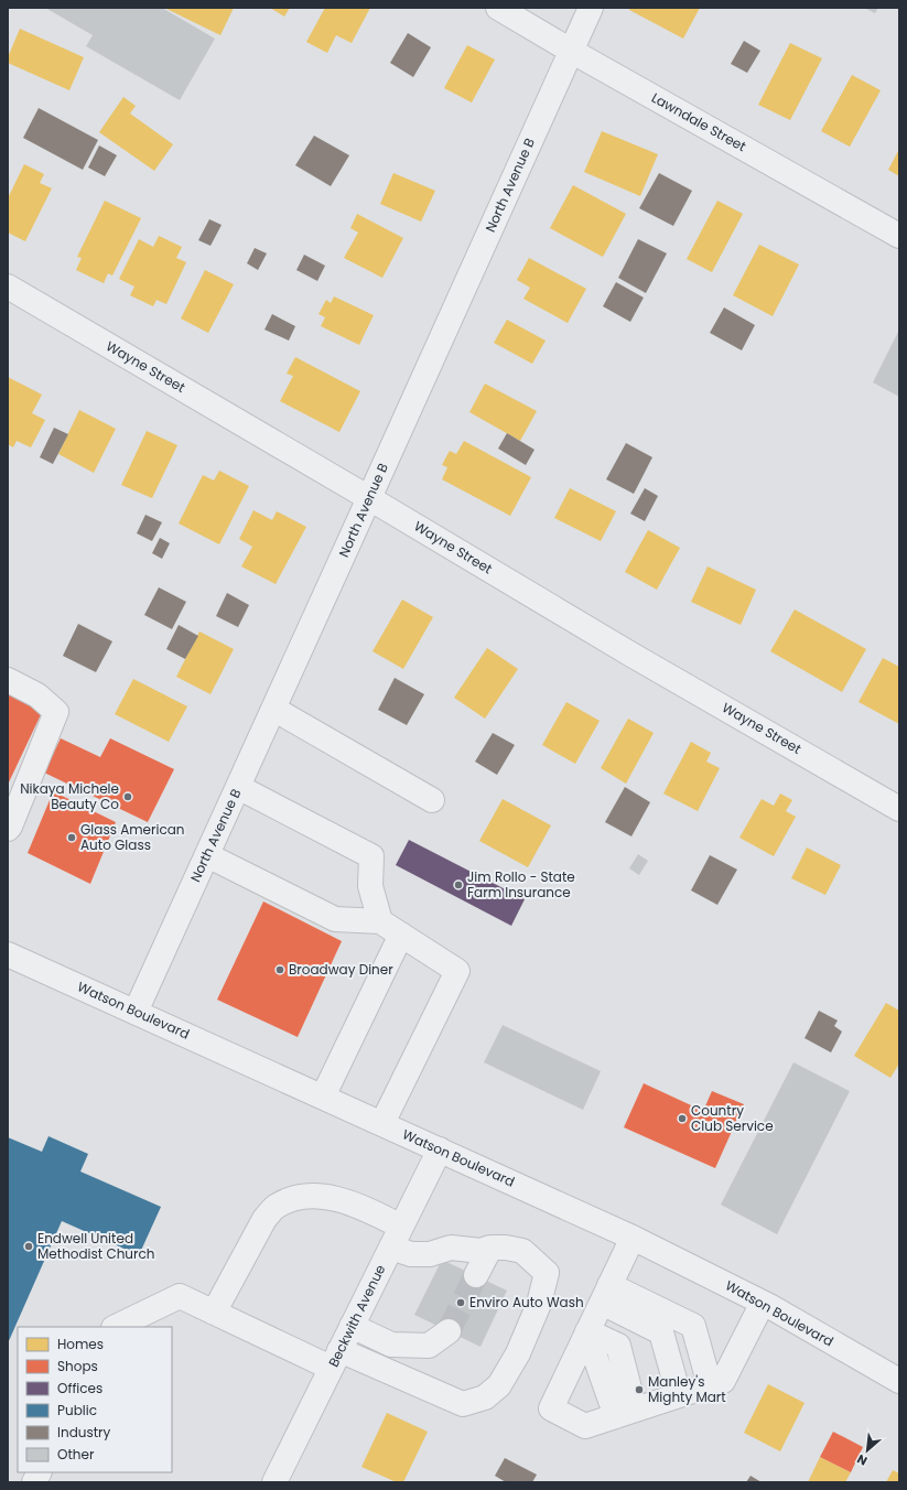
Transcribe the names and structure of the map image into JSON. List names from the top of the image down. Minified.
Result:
{"streets":{"street":["Lawndale Street","North Avenue B","Wayne Street","Watson Boulevard","Beckwith Avenue"]},"crossings":[["Lawndale Street","North Avenue B"],["North Avenue B","Wayne Street"],["North Avenue B","Watson Boulevard"],["Watson Boulevard","Beckwith Avenue"]],"places":["Nikaya Michele Beauty Co","Glass American Auto Glass","Jim Rollo - State Farm Insurance","Broadway Diner","Country Club Service","Endwell United Methodist Church","Enviro Auto Wash","Manley's Mighty Mart"],"legend":["Homes","Shops","Offices","Public","Industry","Other"],"north":"bottom left"}
